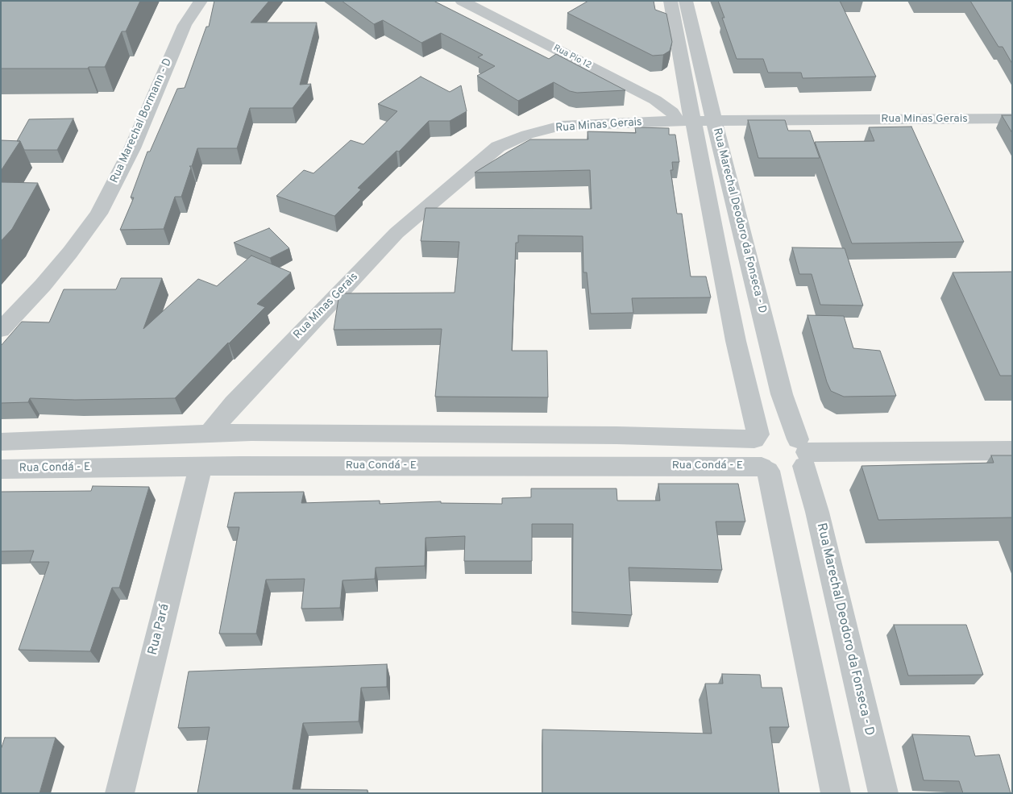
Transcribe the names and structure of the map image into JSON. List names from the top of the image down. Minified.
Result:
{"streets":{"street":["Rua Pio 12","Rua Minas Gerais","Rua Marechal Bormann - D","Rua Marechal Deodoro da Fonseca - D","Rua Condá - E","Rua Pará"]},"crossings":[["Rua Pio 12","Rua Minas Gerais"],["Rua Pio 12","Rua Marechal Deodoro da Fonseca - D"],["Rua Minas Gerais","Rua Marechal Deodoro da Fonseca - D"],["Rua Marechal Deodoro da Fonseca - D","Rua Condá - E"],["Rua Condá - E","Rua Pará"]]}
